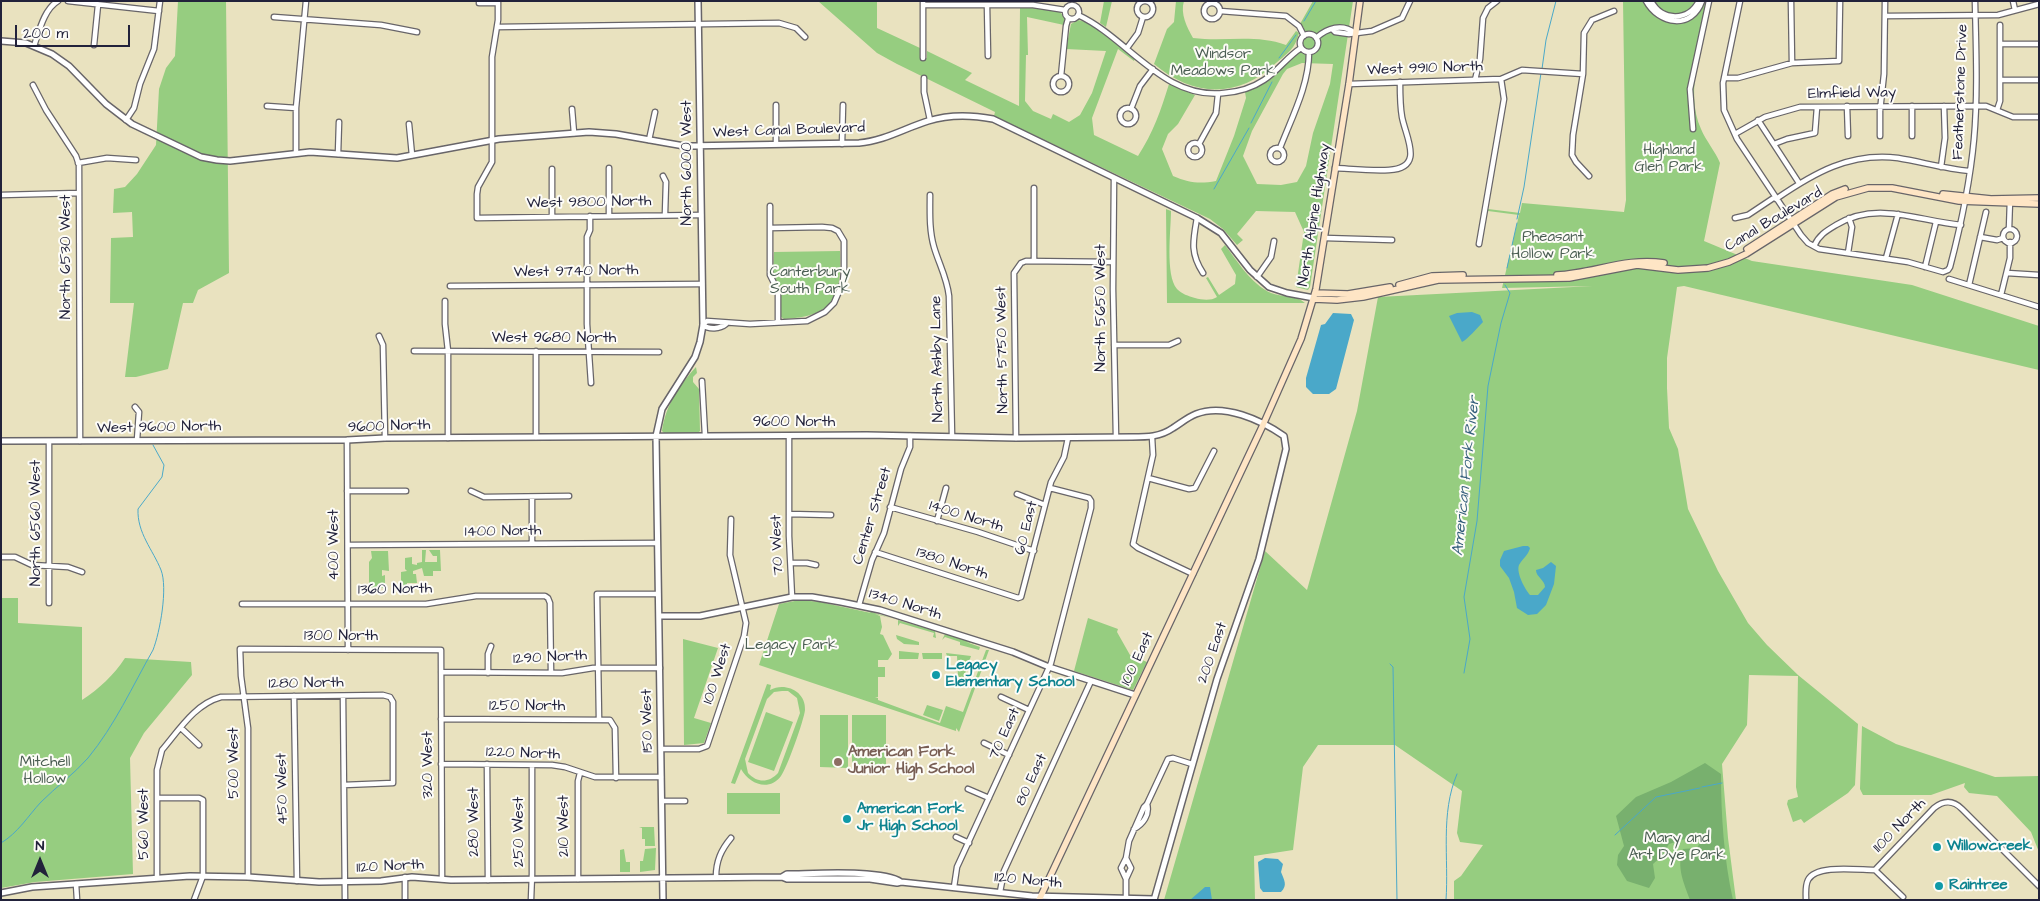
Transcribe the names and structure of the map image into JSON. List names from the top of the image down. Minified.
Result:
{"streets":{"main road":["North Alpine Highway","Canal Boulevard","100 East"],"street":["West 9910 North","Featherstone Drive","Elmfield Way","West Canal Boulevard","North 6000 West","West 9800 North","North 6530 West","West 9740 North","North 5650 West","West 9680 North","North 5750 West","North Ashby Lane","9600 North","West 9600 North","Center Street","1400 North","North 6560 West","60 East","400 West","70 West","1380 North","1360 North","1340 North","1300 North","200 East","1290 North","100 West","1280 North","1250 North","150 West","70 East","1220 North","500 West","320 West","80 East","450 West","280 West","560 West","210 West","1100 North","250 West","1120 North"]},"crossings":[["West 9910 North","North Alpine Highway"],["Featherstone Drive","Elmfield Way"],["Featherstone Drive","Canal Boulevard"],["West Canal Boulevard","North 6000 West"],["West Canal Boulevard","West 9800 North"],["West Canal Boulevard","North 5650 West"],["North 6000 West","West 9800 North"],["North 6000 West","West 9740 North"],["North 6000 West","9600 North"],["North 6000 West","150 West"],["North Alpine Highway","Canal Boulevard"],["North Alpine Highway","9600 North"],["North Alpine Highway","200 East"],["North Alpine Highway","100 East"],["North 6530 West","West 9600 North"],["North 5650 West","9600 North"],["North 5750 West","9600 North"],["North Ashby Lane","9600 North"],["9600 North","West 9600 North"],["9600 North","Center Street"],["9600 North","60 East"],["9600 North","400 West"],["9600 North","70 West"],["9600 North","200 East"],["9600 North","100 East"],["9600 North","150 West"],["West 9600 North","North 6560 West"],["Center Street","1400 North"],["Center Street","1380 North"],["Center Street","1340 North"],["1400 North","60 East"],["1400 North","400 West"],["1400 North","150 West"],["60 East","1380 North"],["60 East","70 East"],["400 West","1360 North"],["400 West","1300 North"],["70 West","1340 North"],["1360 North","1290 North"],["1340 North","100 East"],["1340 North","100 West"],["1340 North","150 West"],["1340 North","70 East"],["1340 North","80 East"],["1300 North","500 West"],["1300 North","320 West"],["200 East","100 East"],["200 East","1120 North"],["1290 North","150 West"],["1290 North","320 West"],["100 East","1120 North"],["100 West","150 West"],["1280 North","500 West"],["1280 North","450 West"],["1280 North","560 West"],["1250 North","1220 North"],["1250 North","320 West"],["150 West","1220 North"],["150 West","1120 North"],["70 East","1120 North"],["1220 North","320 West"],["1220 North","280 West"],["1220 North","210 West"],["1220 North","250 West"],["500 West","1120 North"],["320 West","1120 North"],["80 East","1120 North"],["450 West","1120 North"],["280 West","1120 North"],["560 West","1120 North"],["210 West","1120 North"],["250 West","1120 North"]],"water":["American Fork River"],"parks":["Windsor Meadows Park","Highland Glen Park","Pheasant Hollow Park","Canterbury South Park","Legacy Park","Mitchell Hollow","Mary and Art Dye Park"],"places":["Legacy Elementary School","American Fork Junior High School","American Fork Jr High School","Willowcreek","Raintree"],"scale_bar":"200 m","north":"top"}
